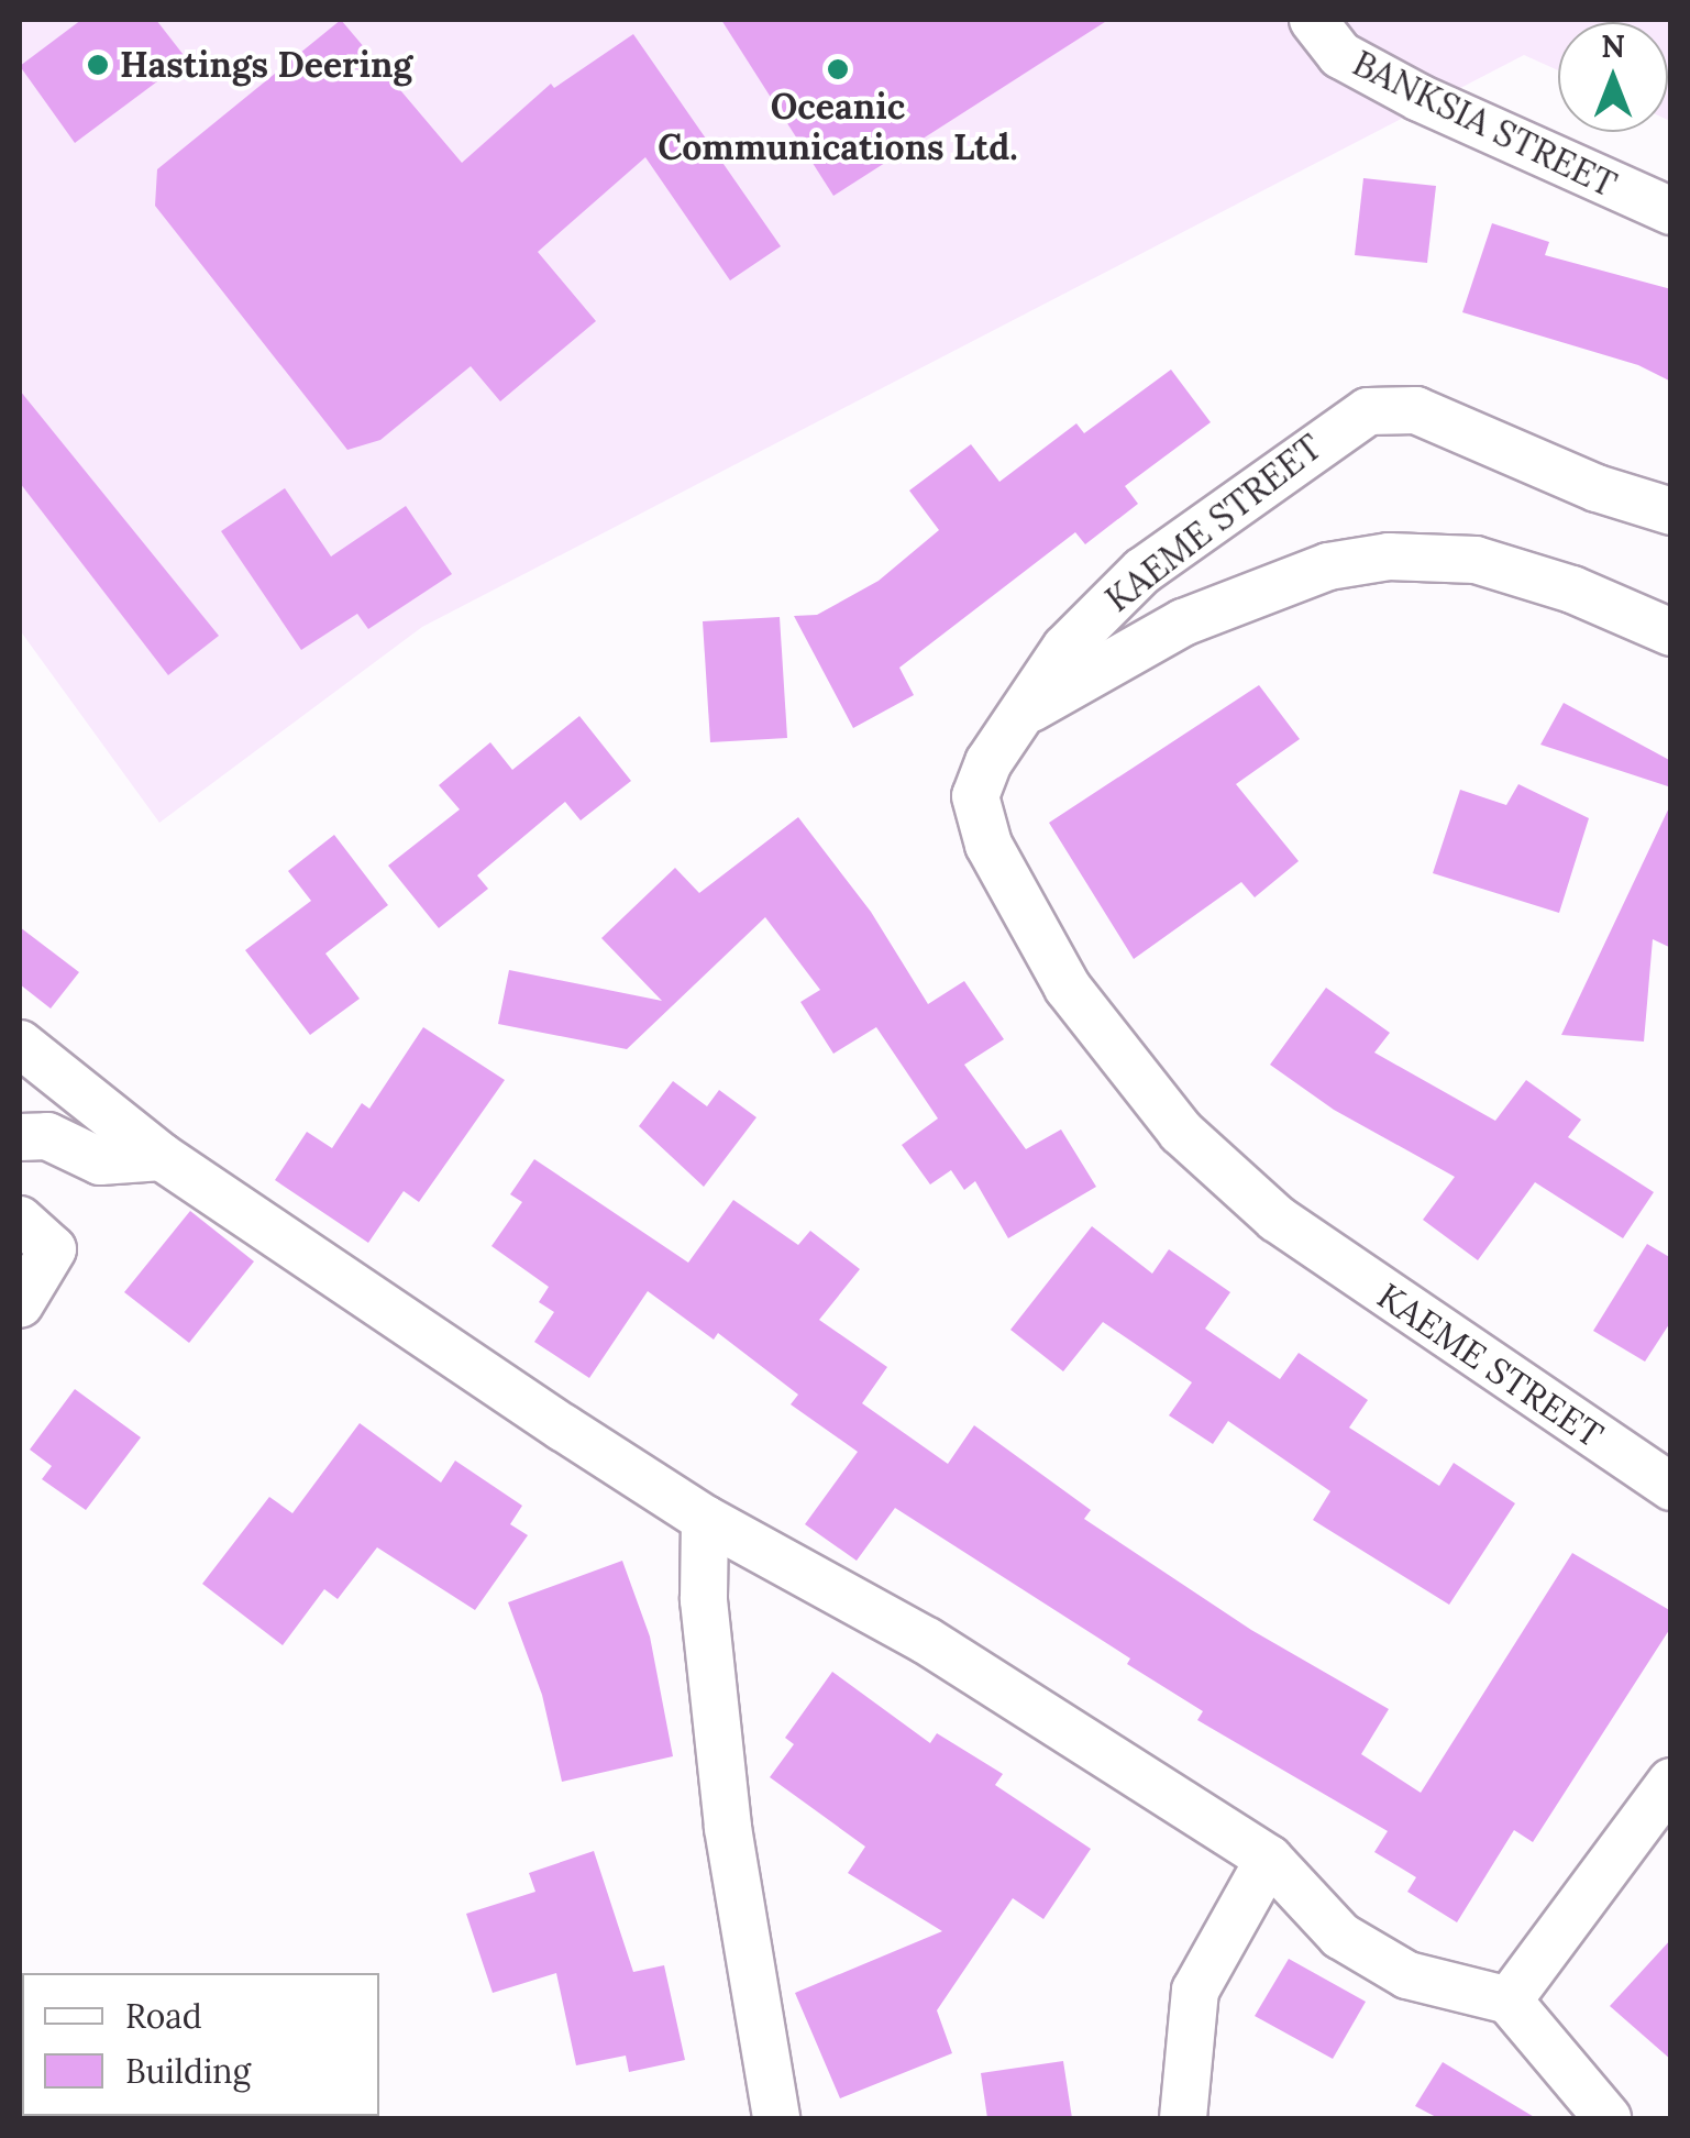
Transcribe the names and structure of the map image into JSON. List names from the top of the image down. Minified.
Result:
{"streets":{"street":["BANKSIA STREET","KAEME STREET"]},"places":["Hastings Deering","Oceanic Communications Ltd."],"legend":["Road","Building"],"north":"top"}
